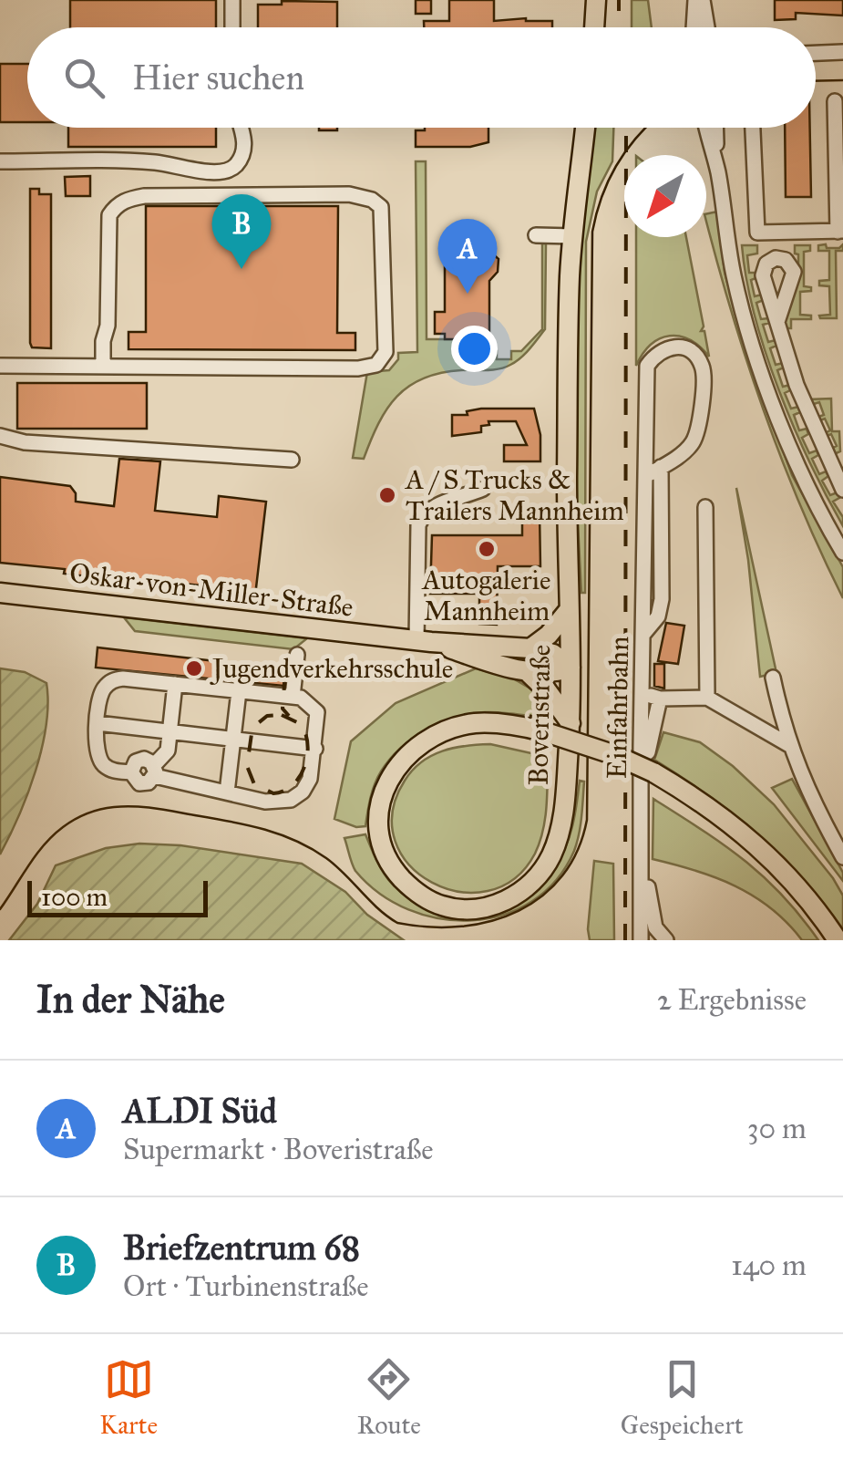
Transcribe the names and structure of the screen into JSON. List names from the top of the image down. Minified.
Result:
{"streets":{"main road":["Oskar-von-Miller-Straße","Boveristraße"],"street":["Einfahrbahn"]},"crossings":[["Oskar-von-Miller-Straße","Boveristraße"]],"places":["A / S Trucks & Trailers Mannheim","Autogalerie Mannheim","Jugendverkehrsschule"],"scale_bar":"100 m","north":"bottom left","page":{"search":"Hier suchen","pins":["B","A"],"scale":"100 m","heading":["In der Nähe","2 Ergebnisse"],"list":[{"mark":"A","name":"ALDI Süd","note":"Supermarkt · Boveristraße","value":"30 m"},{"mark":"B","name":"Briefzentrum 68","note":"Ort · Turbinenstraße","value":"140 m"}],"nav":["Karte","Route","Gespeichert"]}}
